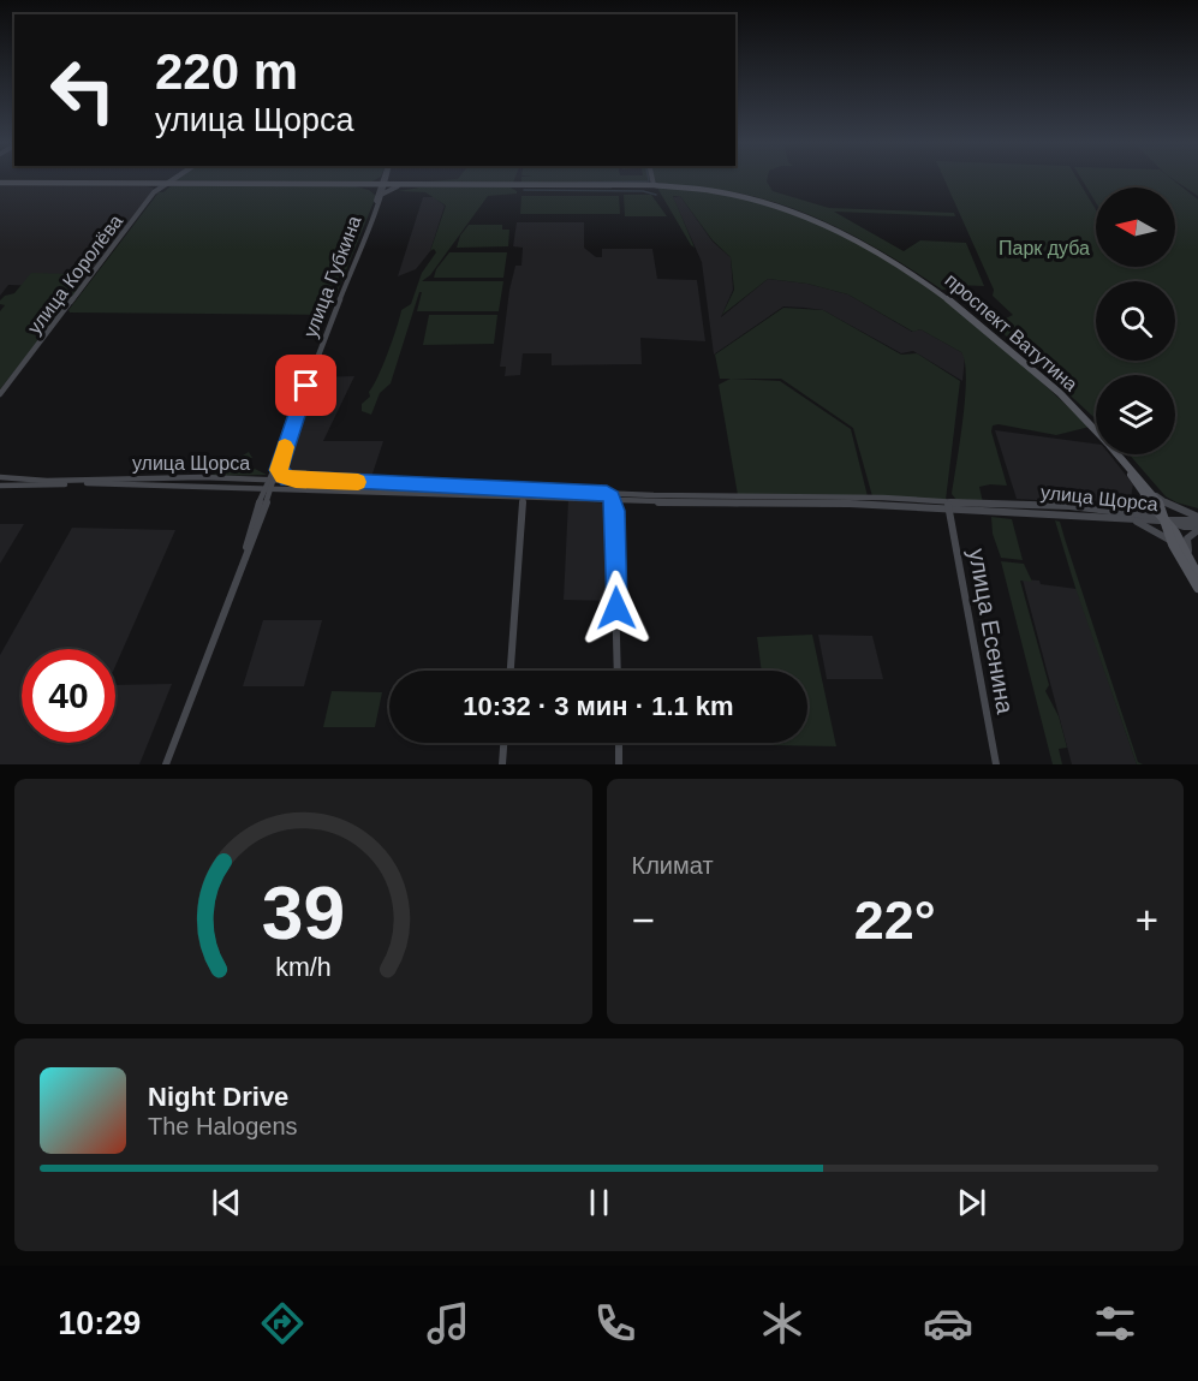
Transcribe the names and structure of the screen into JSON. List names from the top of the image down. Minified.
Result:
{"streets":{"main road":["улица Королёва","улица Губкина","проспект Ватутина","улица Щорса","улица Есенина"]},"crossings":[["улица Королёва","проспект Ватутина"],["улица Губкина","проспект Ватутина"],["улица Губкина","улица Щорса"],["проспект Ватутина","улица Щорса"],["улица Щорса","улица Есенина"]],"parks":["Парк дуба"],"north":"left","page":{"turn":["220 m","улица Щорса"],"limit":"40","trip":"10:32 · 3 мин · 1.1 km","tile":"Климат","heat":["−","22°","+"],"song":["Night Drive","The Halogens"],"tabs":"10:29","gauge":["39","km/h"]}}
